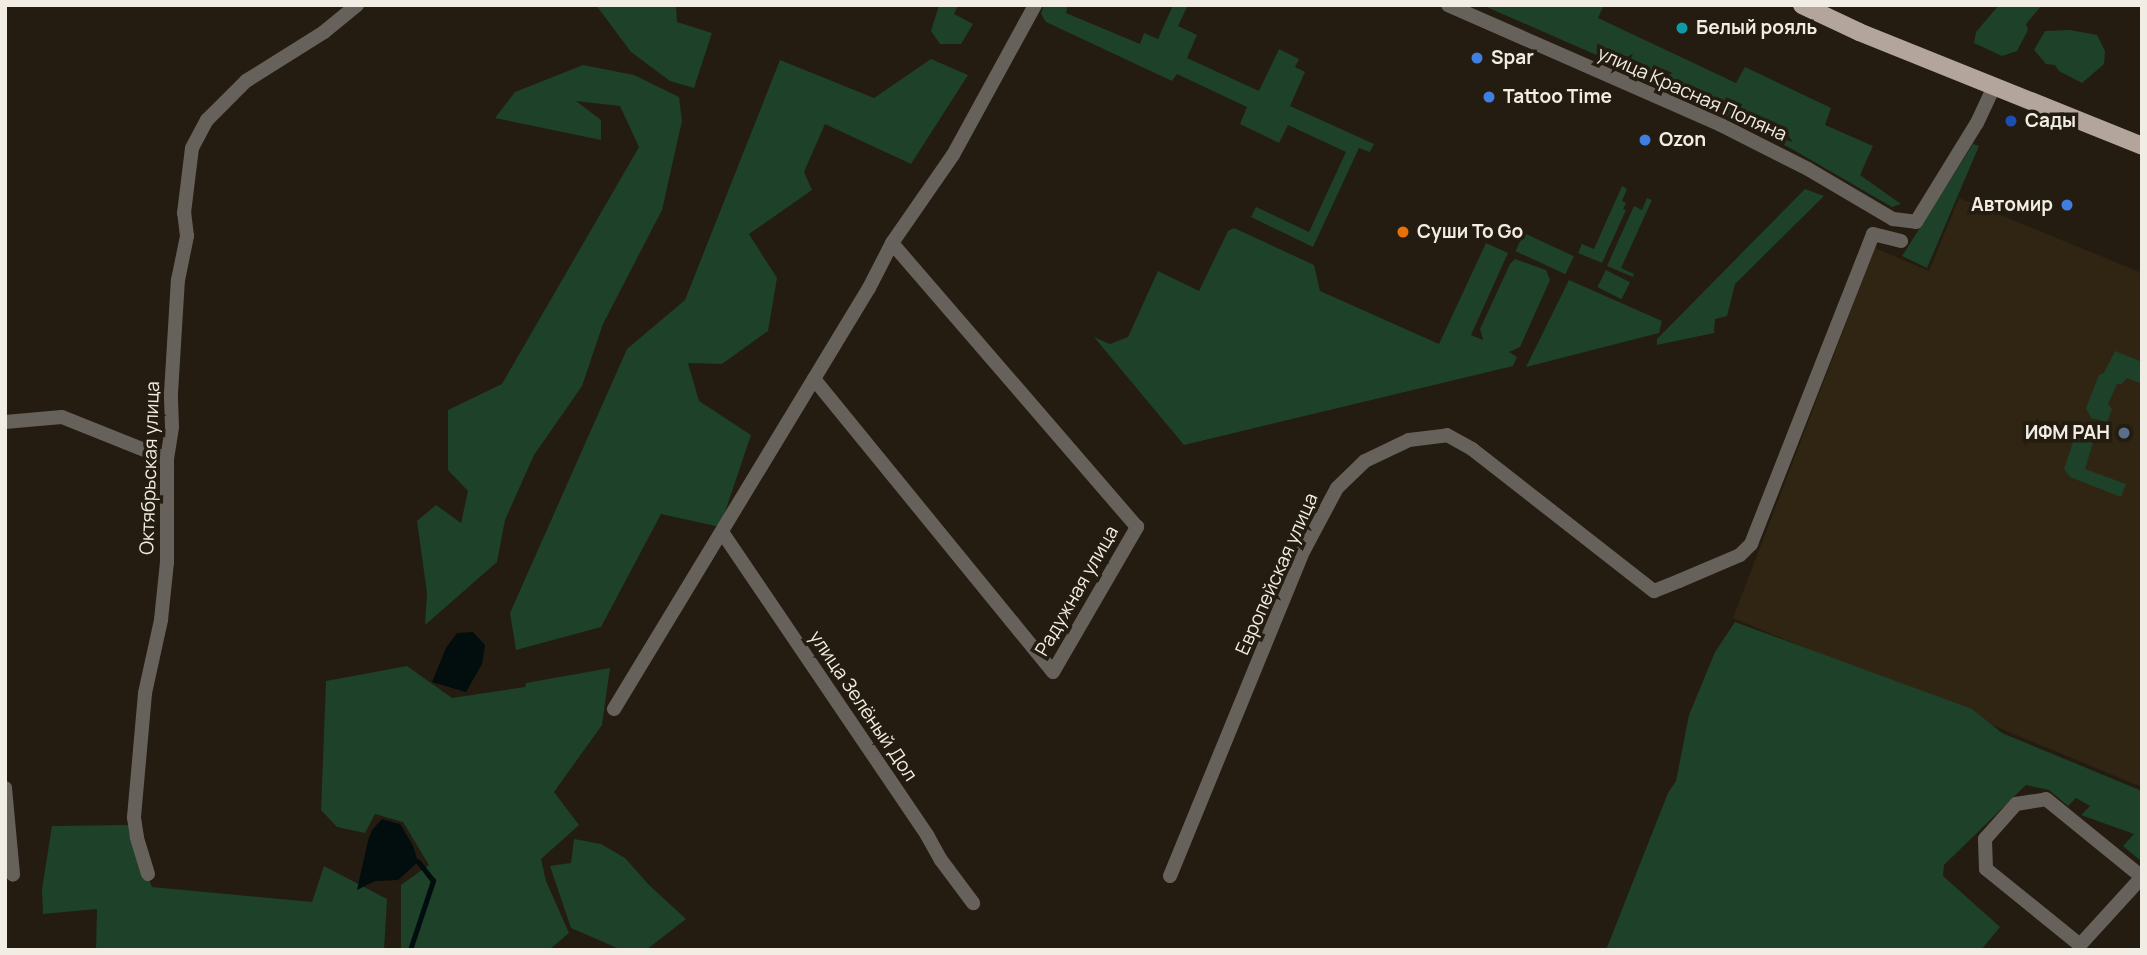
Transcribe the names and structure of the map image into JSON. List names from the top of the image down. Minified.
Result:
{"streets":{"street":["улица Красная Поляна","Октябрьская улица","Европейская улица","Радужная улица","улица Зелёный Дол"]},"places":["Белый рояль","Spar","Tattoo Time","Сады","Ozon","Автомир","Суши To Go","ИФМ РАН"]}
